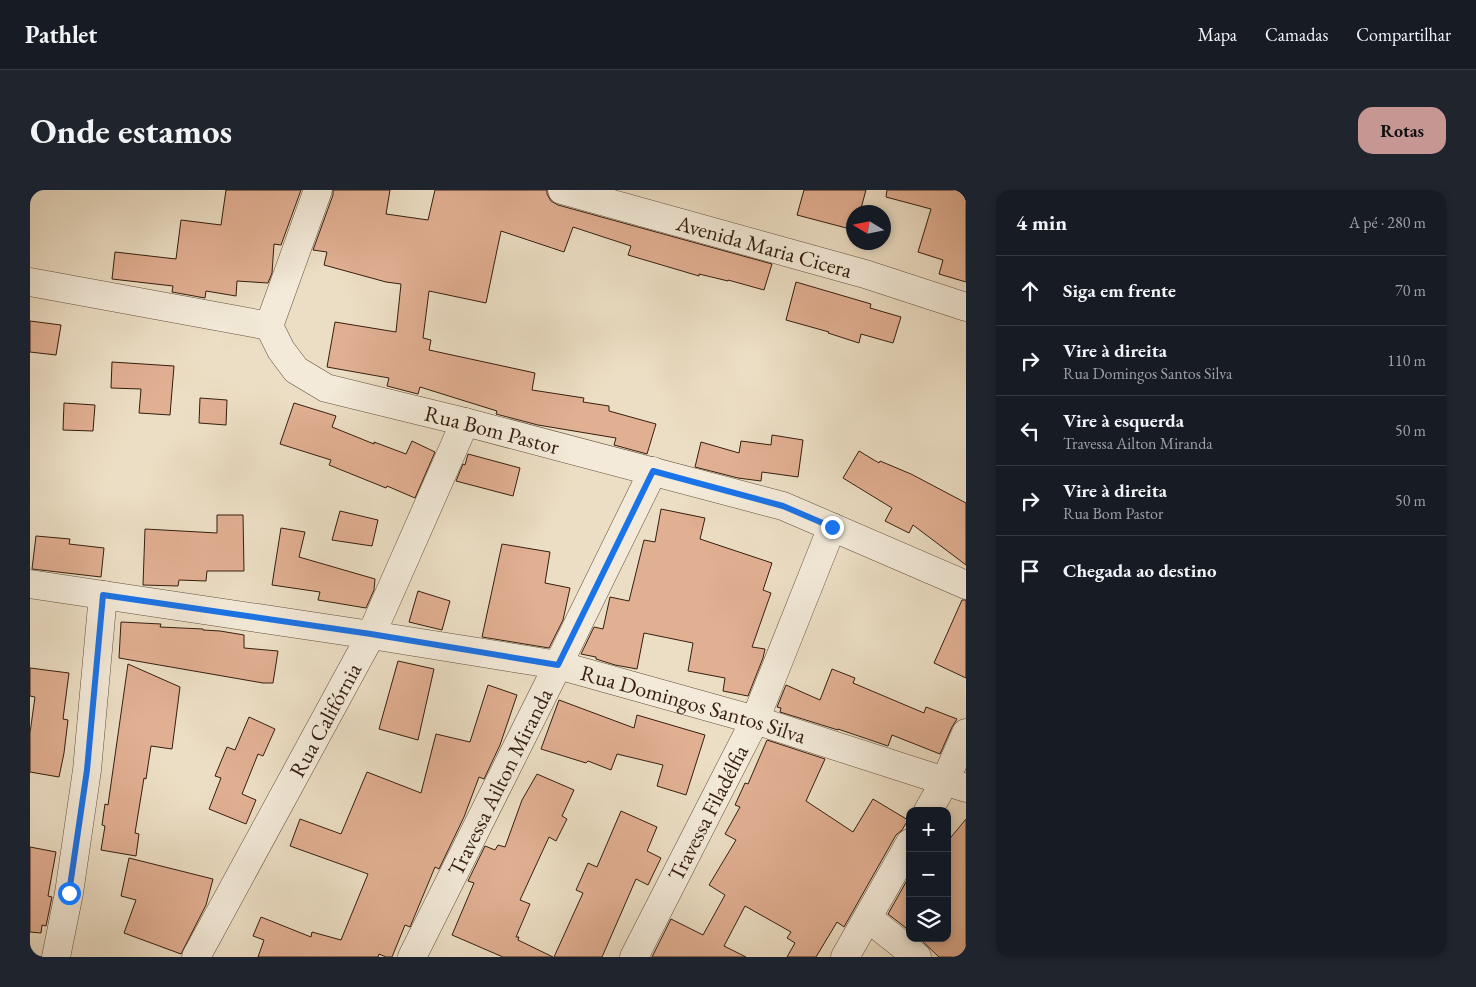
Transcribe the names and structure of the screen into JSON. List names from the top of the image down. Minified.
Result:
{"streets":{"street":["Avenida Maria Cicera","Rua Bom Pastor","Rua Domingos Santos Silva","Rua Califórnia","Travessa Ailton Miranda","Travessa Filadélfia"]},"crossings":[["Rua Bom Pastor","Rua Califórnia"],["Rua Bom Pastor","Travessa Ailton Miranda"],["Rua Bom Pastor","Travessa Filadélfia"],["Rua Domingos Santos Silva","Rua Califórnia"],["Rua Domingos Santos Silva","Travessa Ailton Miranda"],["Rua Domingos Santos Silva","Travessa Filadélfia"]],"north":"left","page":{"header":"Pathlet","nav":["Mapa","Camadas","Compartilhar"],"buttons":"Rotas","title":"Onde estamos","heading":["4 min","A pé · 280 m"],"list":[["Siga em frente","70 m"],["Vire à direita","Rua Domingos Santos Silva","110 m"],["Vire à esquerda","Travessa Ailton Miranda","50 m"],["Vire à direita","Rua Bom Pastor","50 m"],"Chegada ao destino"],"map_buttons":["+","−"]}}
